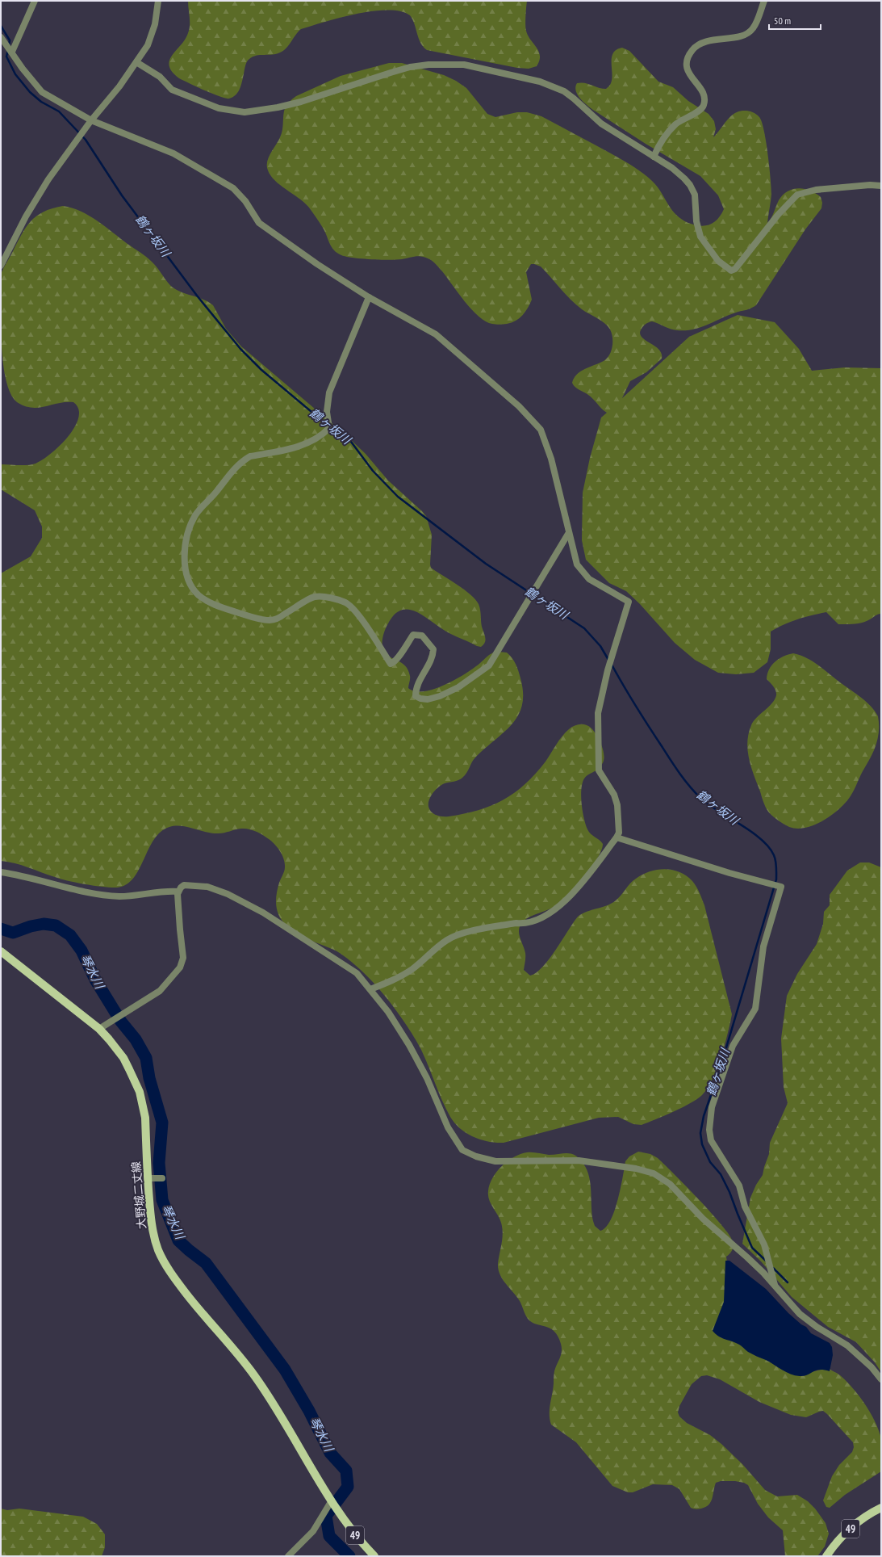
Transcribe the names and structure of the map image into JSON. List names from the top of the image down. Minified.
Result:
{"streets":{"main road":["大野城二丈線","49"]},"crossings":[["大野城二丈線","49"]],"water":["鶴ヶ坂川","琴水川"],"scale_bar":"50 m"}
